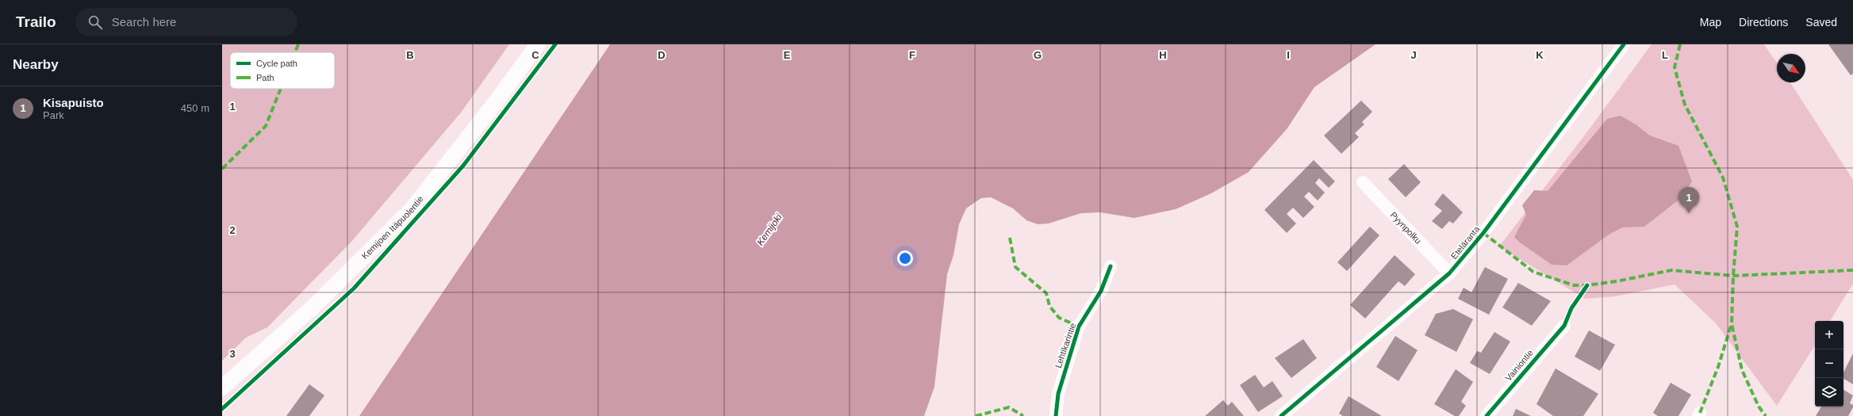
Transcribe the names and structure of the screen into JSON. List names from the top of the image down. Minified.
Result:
{"streets":{"main road":["Kemijoen Itäpuolentie"],"street":["Pyynpolku","Eteläranta","Lehtikarintie","Vainiontie"]},"crossings":[["Pyynpolku","Eteläranta"]],"water":["Kemijoki"],"legend":["Cycle path","Path"],"north":"bottom right","page":{"header":"Trailo","search":"Search here","nav":["Map","Directions","Saved"],"heading":"Nearby","list":[{"mark":"1","name":"Kisapuisto","note":"Park","value":"450 m"}],"pins":"1","map_buttons":["+","−"]},"grid":{"columns":["B","C","D","E","F","G","H","I","J","K","L"],"rows":["1","2","3"]}}
